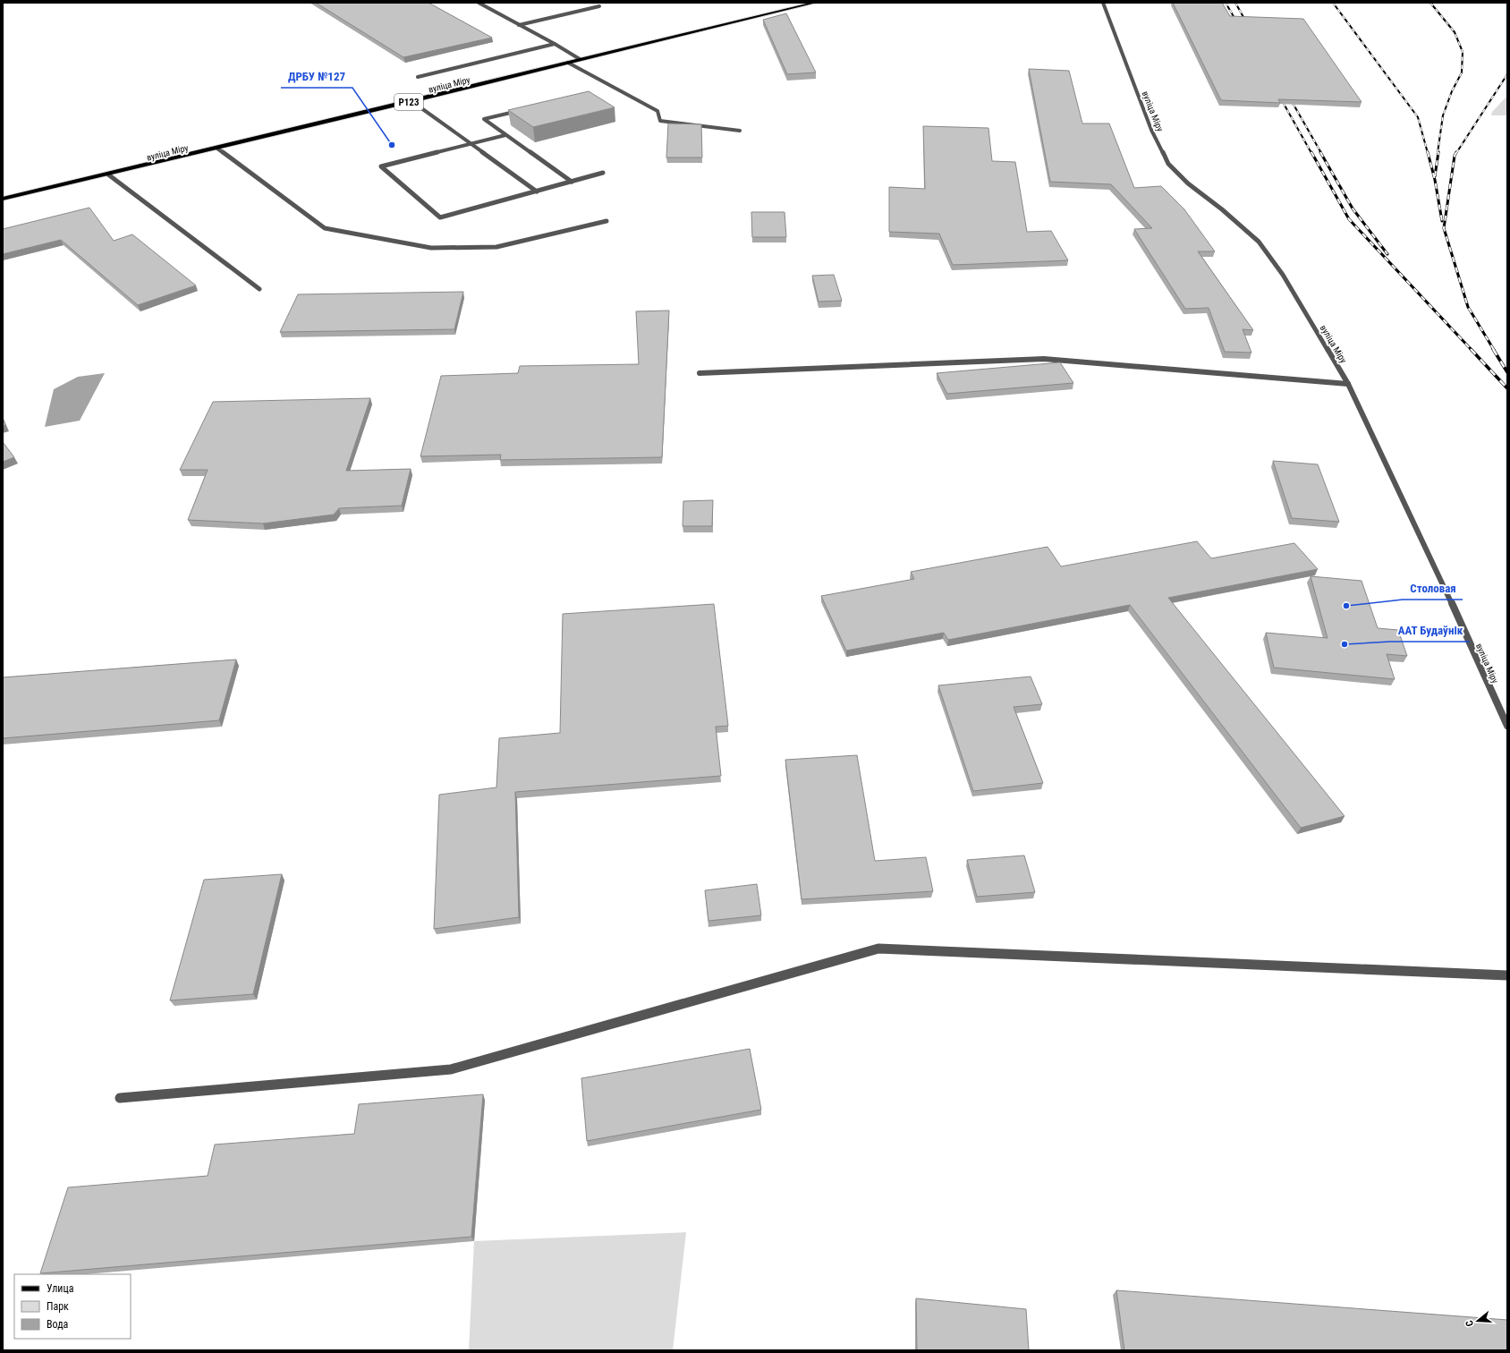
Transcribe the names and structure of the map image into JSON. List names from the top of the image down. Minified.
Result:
{"streets":{"main road":["вуліца Міру","Р123"]},"places":["ДРБУ №127","Столовая","ААТ Будаўнік"],"legend":["Улица","Парк","Вода"],"north":"left"}
